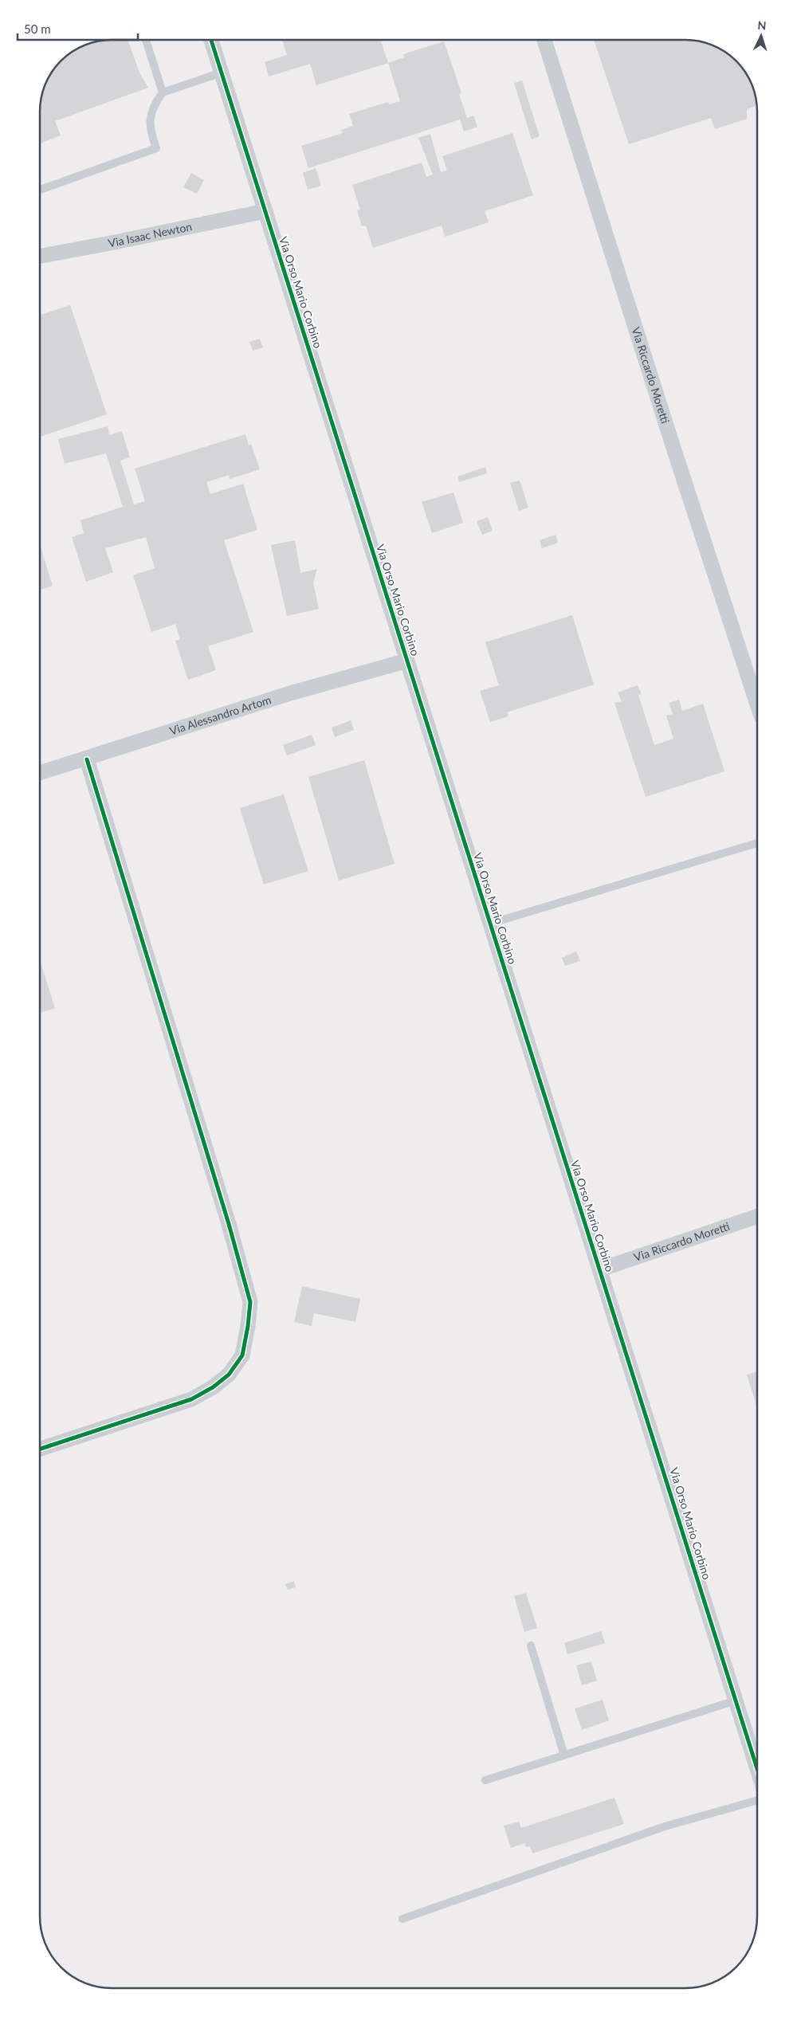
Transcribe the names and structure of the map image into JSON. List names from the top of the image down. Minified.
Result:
{"streets":{"street":["Via Isaac Newton","Via Orso Mario Corbino","Via Riccardo Moretti","Via Alessandro Artom"]},"crossings":[["Via Isaac Newton","Via Orso Mario Corbino"],["Via Orso Mario Corbino","Via Riccardo Moretti"],["Via Orso Mario Corbino","Via Alessandro Artom"]],"scale_bar":"50 m","north":"top"}
